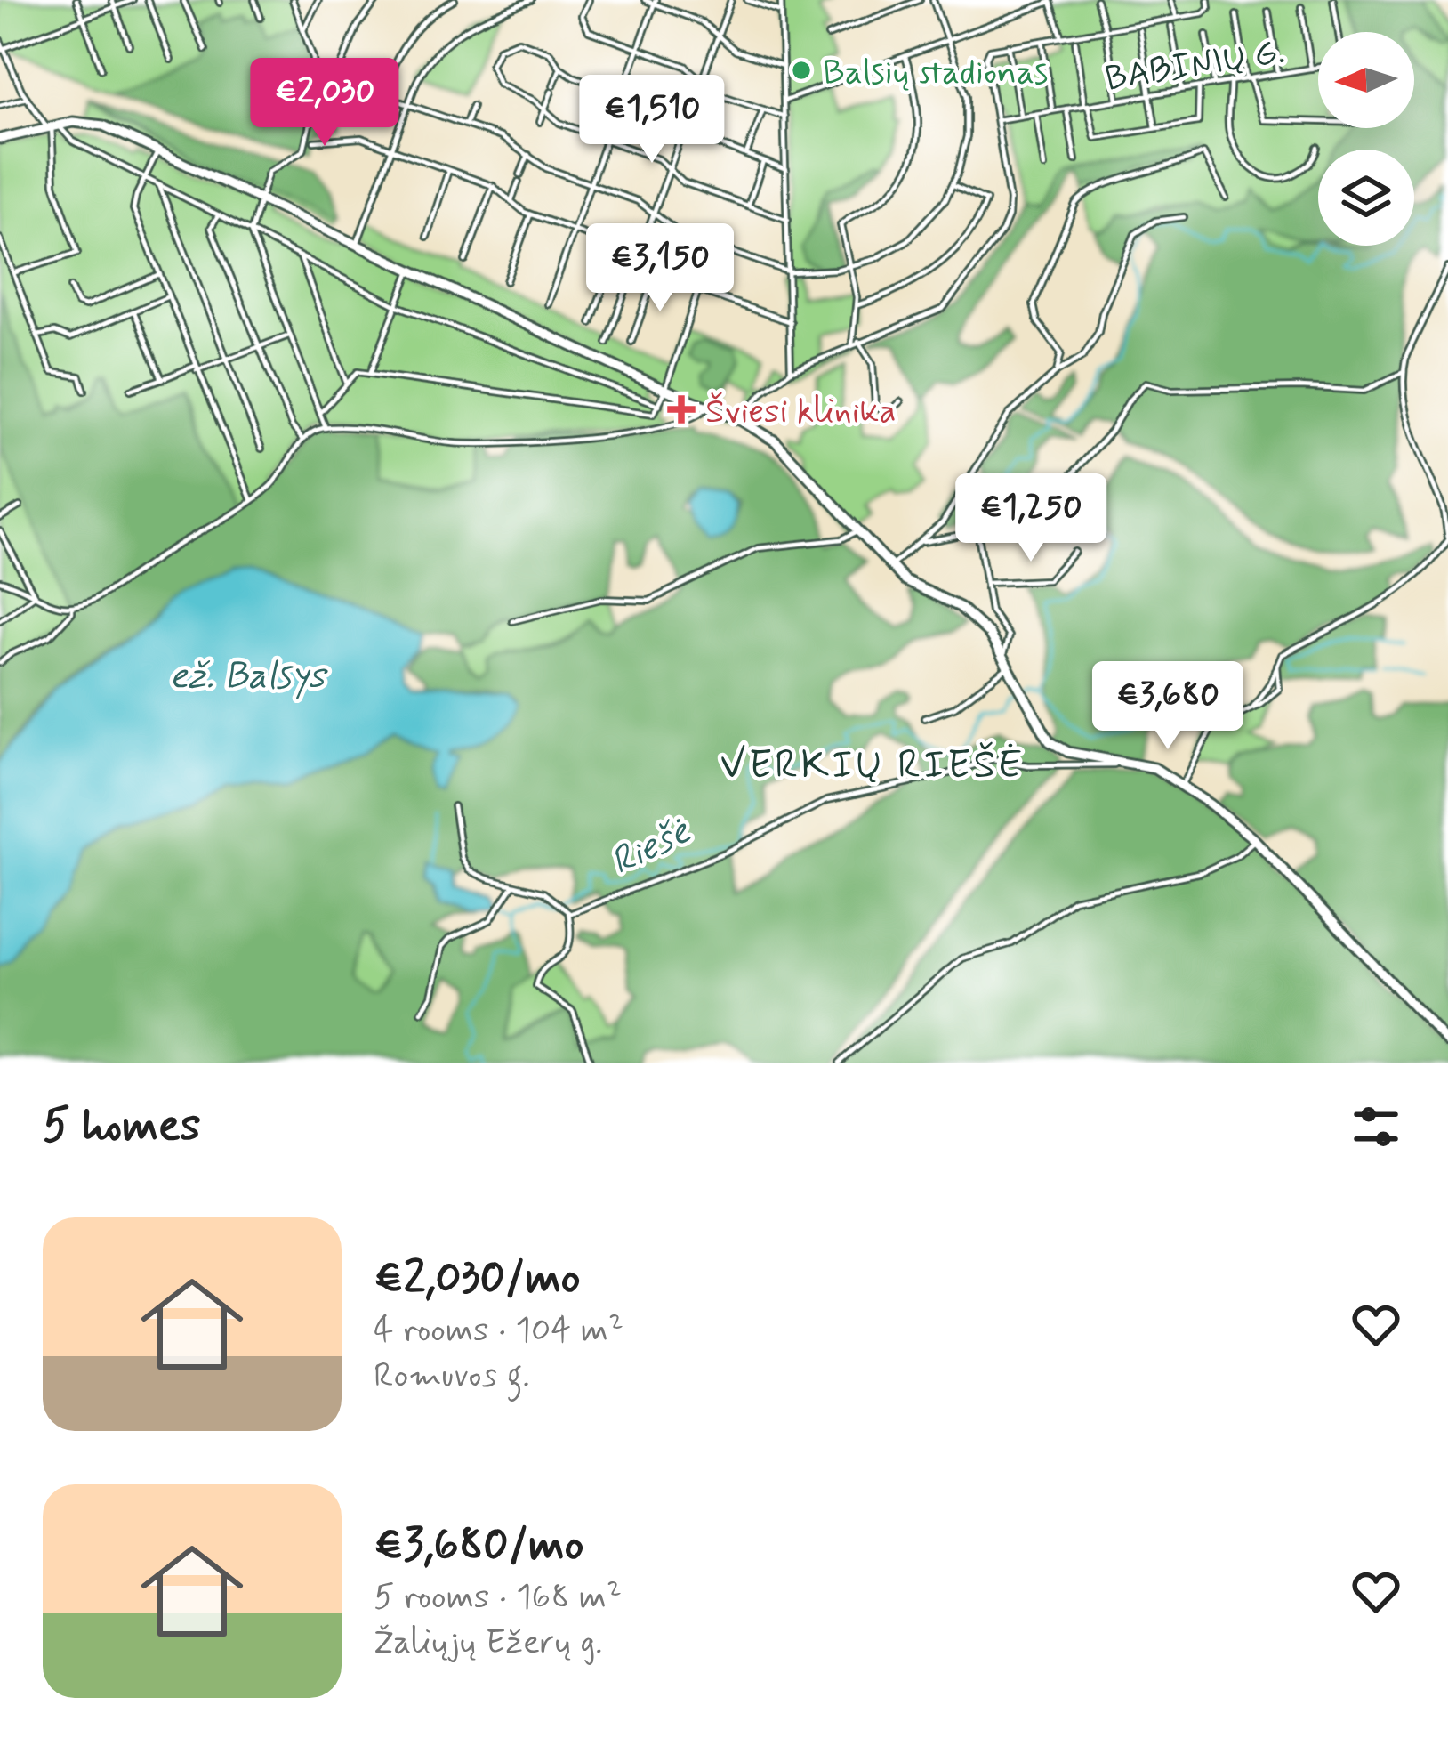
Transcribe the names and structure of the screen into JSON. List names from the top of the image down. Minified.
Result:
{"streets":{"street":["BABINIŲ G."]},"districts":["VERKIŲ RIEŠĖ"],"water":["ež. Balsys","Riešė"],"places":{"other":["Balsių stadionas"],"health":["Šviesi klinika"]},"north":"left","page":{"price":["€2,030","€1,510","€3,150","€1,250","€3,680"],"heading":"5 homes","list":[{"name":"€2,030/mo","note":"4 rooms · 104 m² · Romuvos g."},{"name":"€3,680/mo","note":"5 rooms · 168 m² · Žaliųjų Ežerų g."}]}}
